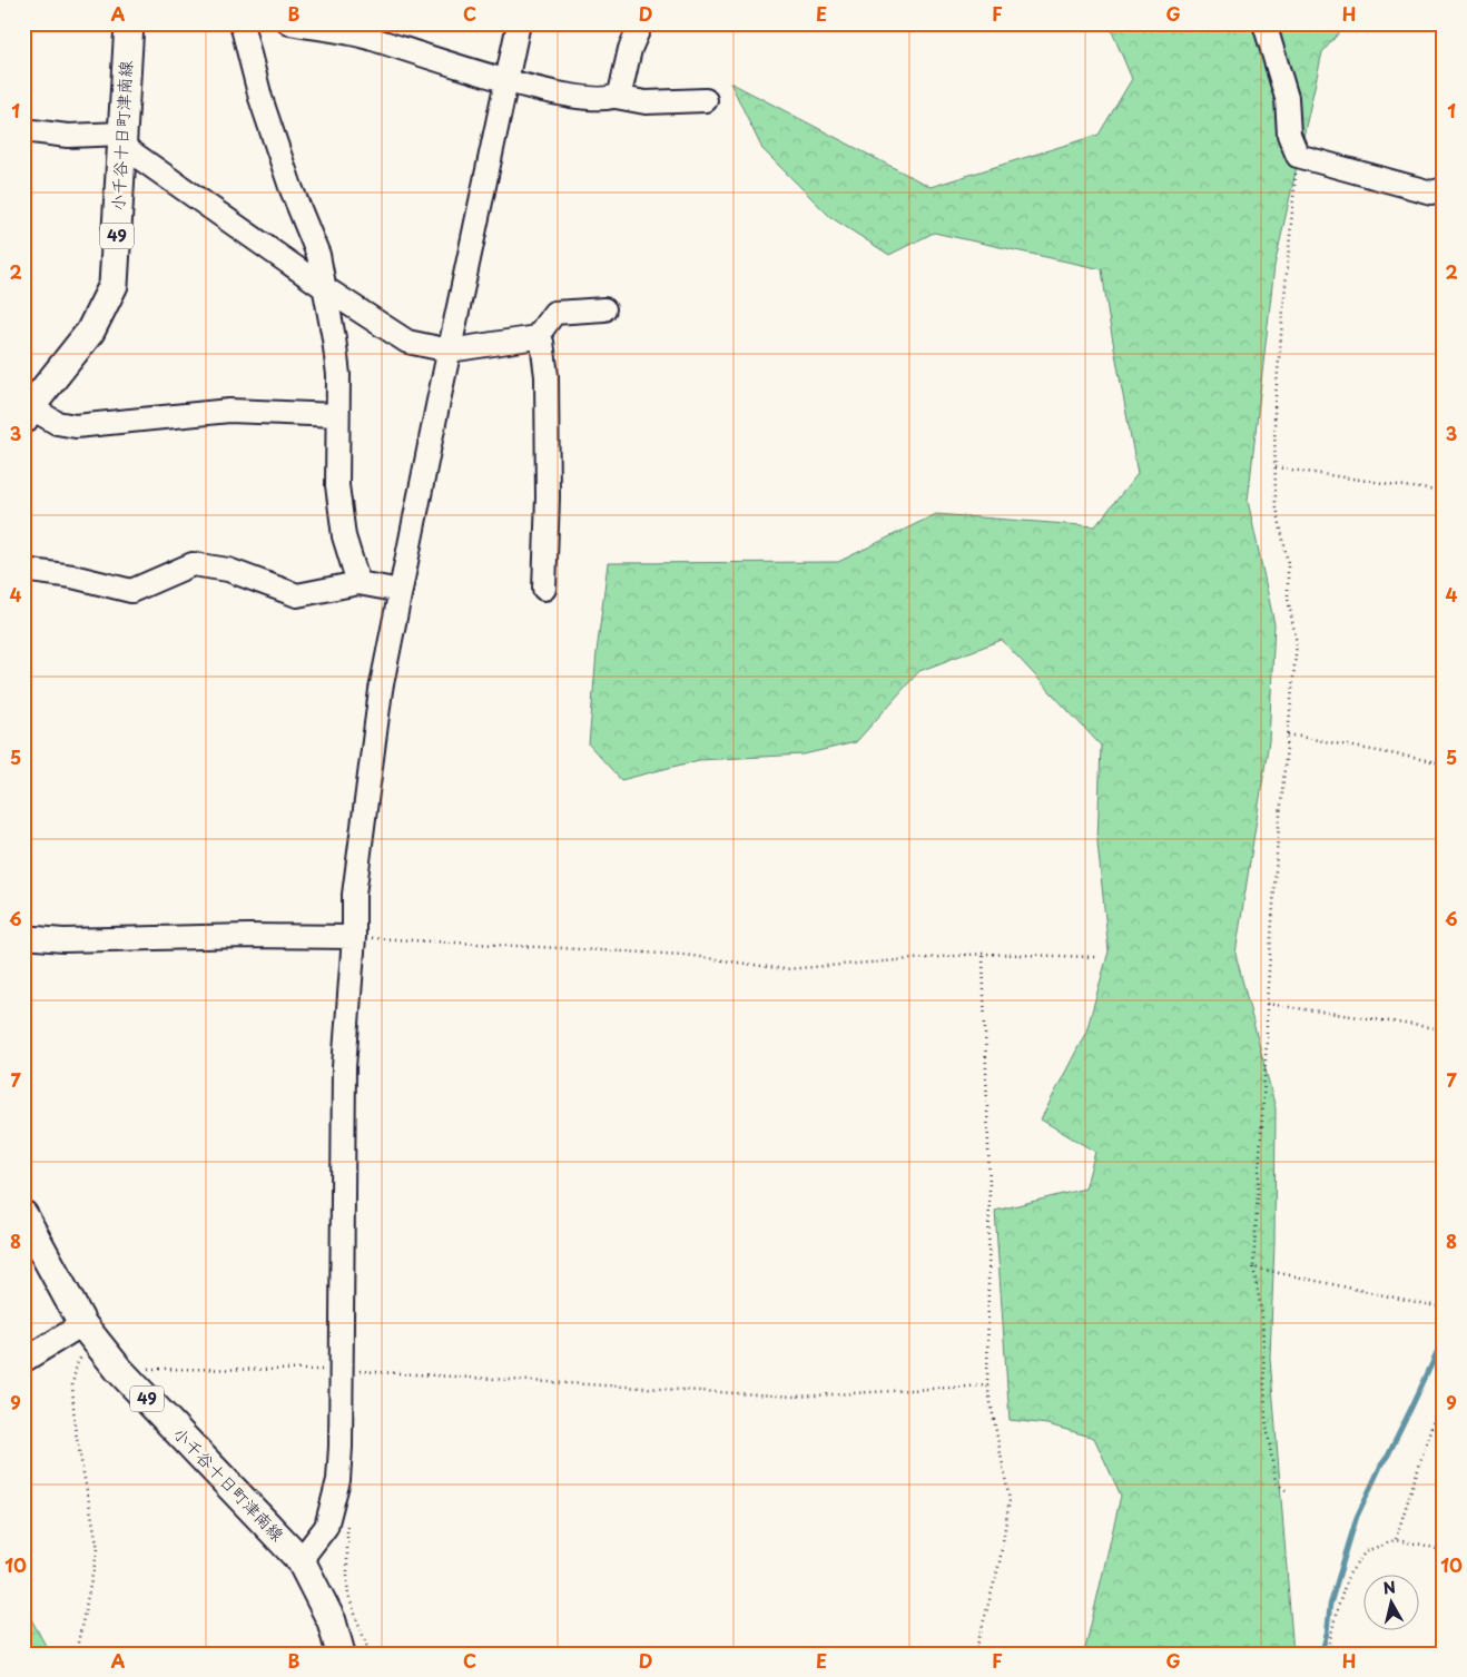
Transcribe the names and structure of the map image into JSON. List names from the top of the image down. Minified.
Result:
{"streets":{"main road":["小千谷十日町津南線","49"]},"north":"top","grid":{"columns":["A","B","C","D","E","F","G","H"],"rows":["1","2","3","4","5","6","7","8","9","10"]}}
